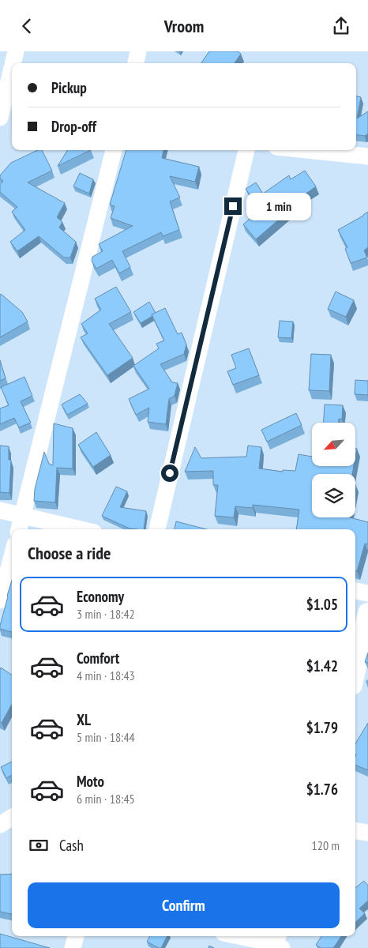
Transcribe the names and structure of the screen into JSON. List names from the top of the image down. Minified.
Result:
{"north":"bottom left","page":{"header":"Vroom","banner":["Pickup","Drop-off"],"bubble":"1 min","heading":"Choose a ride","list":[{"name":"Economy","note":"3 min · 18:42","value":"$1.05"},{"name":"Comfort","note":"4 min · 18:43","value":"$1.42"},{"name":"XL","note":"5 min · 18:44","value":"$1.79"},{"name":"Moto","note":"6 min · 18:45","value":"$1.76"}],"pay":["Cash","120 m"],"buttons":"Confirm"}}
